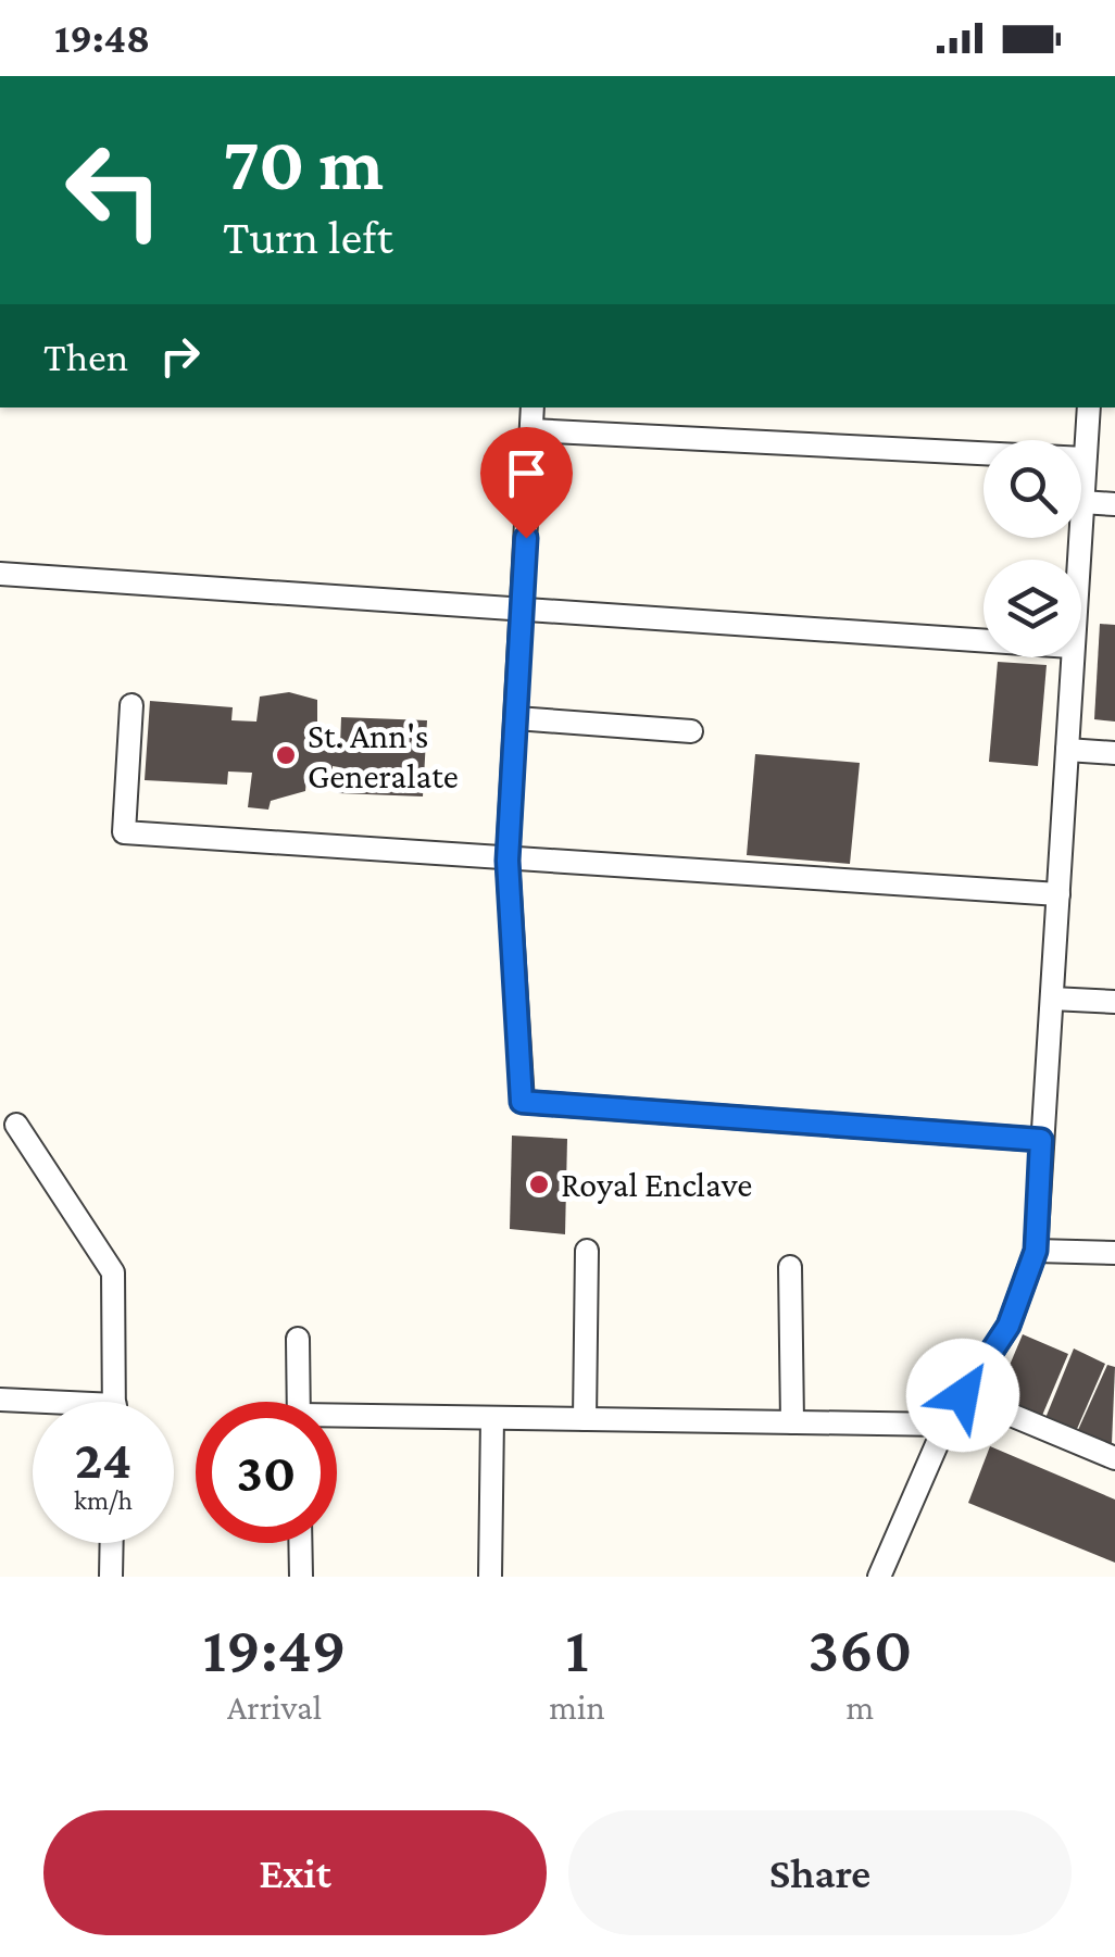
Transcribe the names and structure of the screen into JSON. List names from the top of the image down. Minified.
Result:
{"places":["St. Ann's Generalate","Royal Enclave"],"page":{"status":"19:48","turn":["70 m","Turn left"],"then":"Then","speed":"24 km/h","limit":"30","eta":["19:49","Arrival","1","min","360","m"],"buttons":["Exit","Share"]}}
